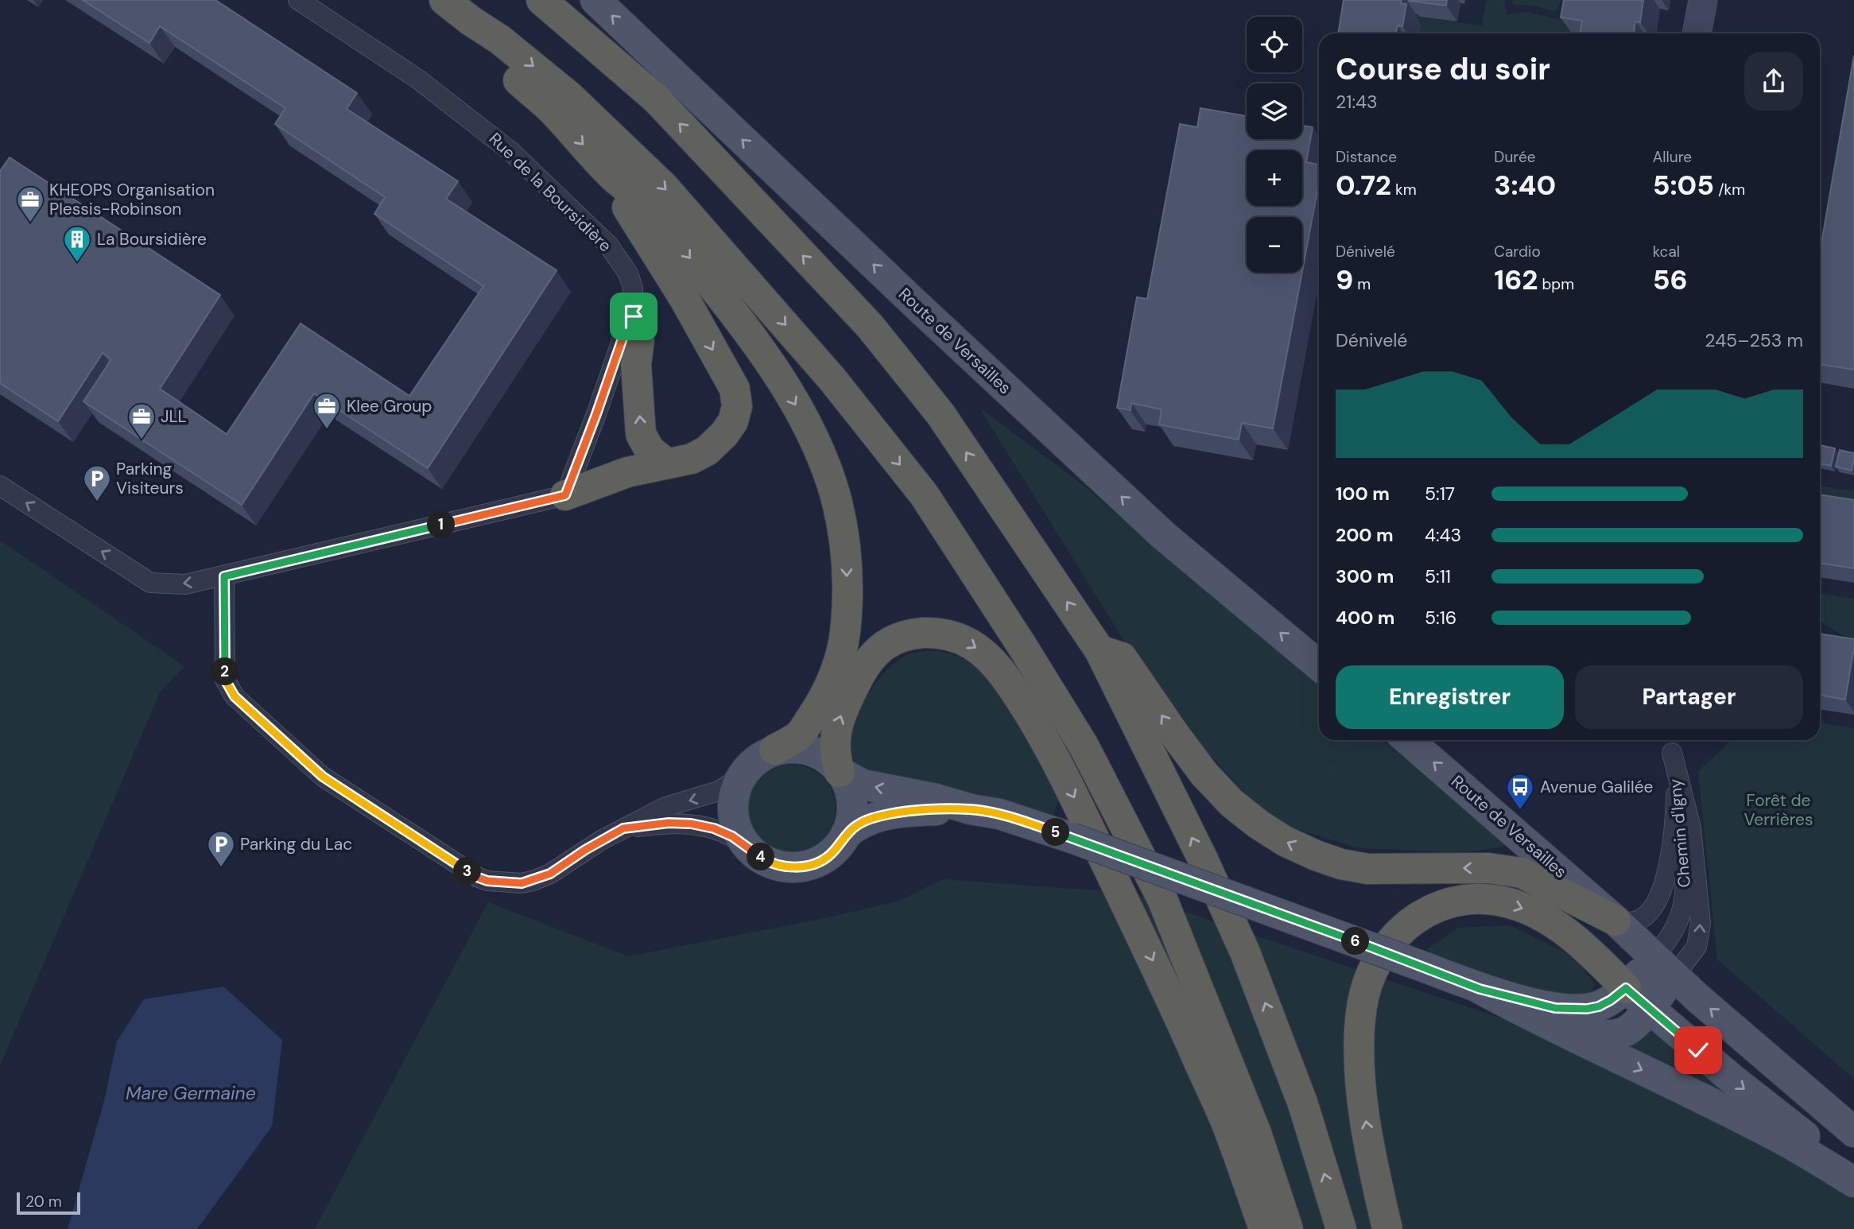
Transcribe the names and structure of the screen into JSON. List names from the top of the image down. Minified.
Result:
{"streets":{"main road":["Route de Versailles"],"street":["Rue de la Boursidière","Chemin d'Igny"]},"crossings":[["Route de Versailles","Chemin d'Igny"]],"water":["Mare Germaine"],"parks":["Forêt de Verrières"],"places":{"office":["KHEOPS Organisation Plessis-Robinson","Klee Group","JLL"],"building":["La Boursidière"],"parking":["Parking Visiteurs","Parking du Lac"],"bus stop":["Avenue Galilée"]},"scale_bar":"20 m","page":{"map_buttons":["+","−"],"heading":["Course du soir","21:43"],"stats":[["Distance","0.72 km"],["Durée","3:40"],["Allure","5:05 /km"],["Dénivelé","9 m"],["Cardio","162 bpm"],["kcal","56"]],"chart":["Dénivelé","245–253 m"],"list":[{"name":"100 m","note":"5:17"},{"name":"200 m","note":"4:43"},{"name":"300 m","note":"5:11"},{"name":"400 m","note":"5:16"}],"pins":["1","2","5","4","3","6"],"buttons":["Enregistrer","Partager"],"scale":"20 m"}}
